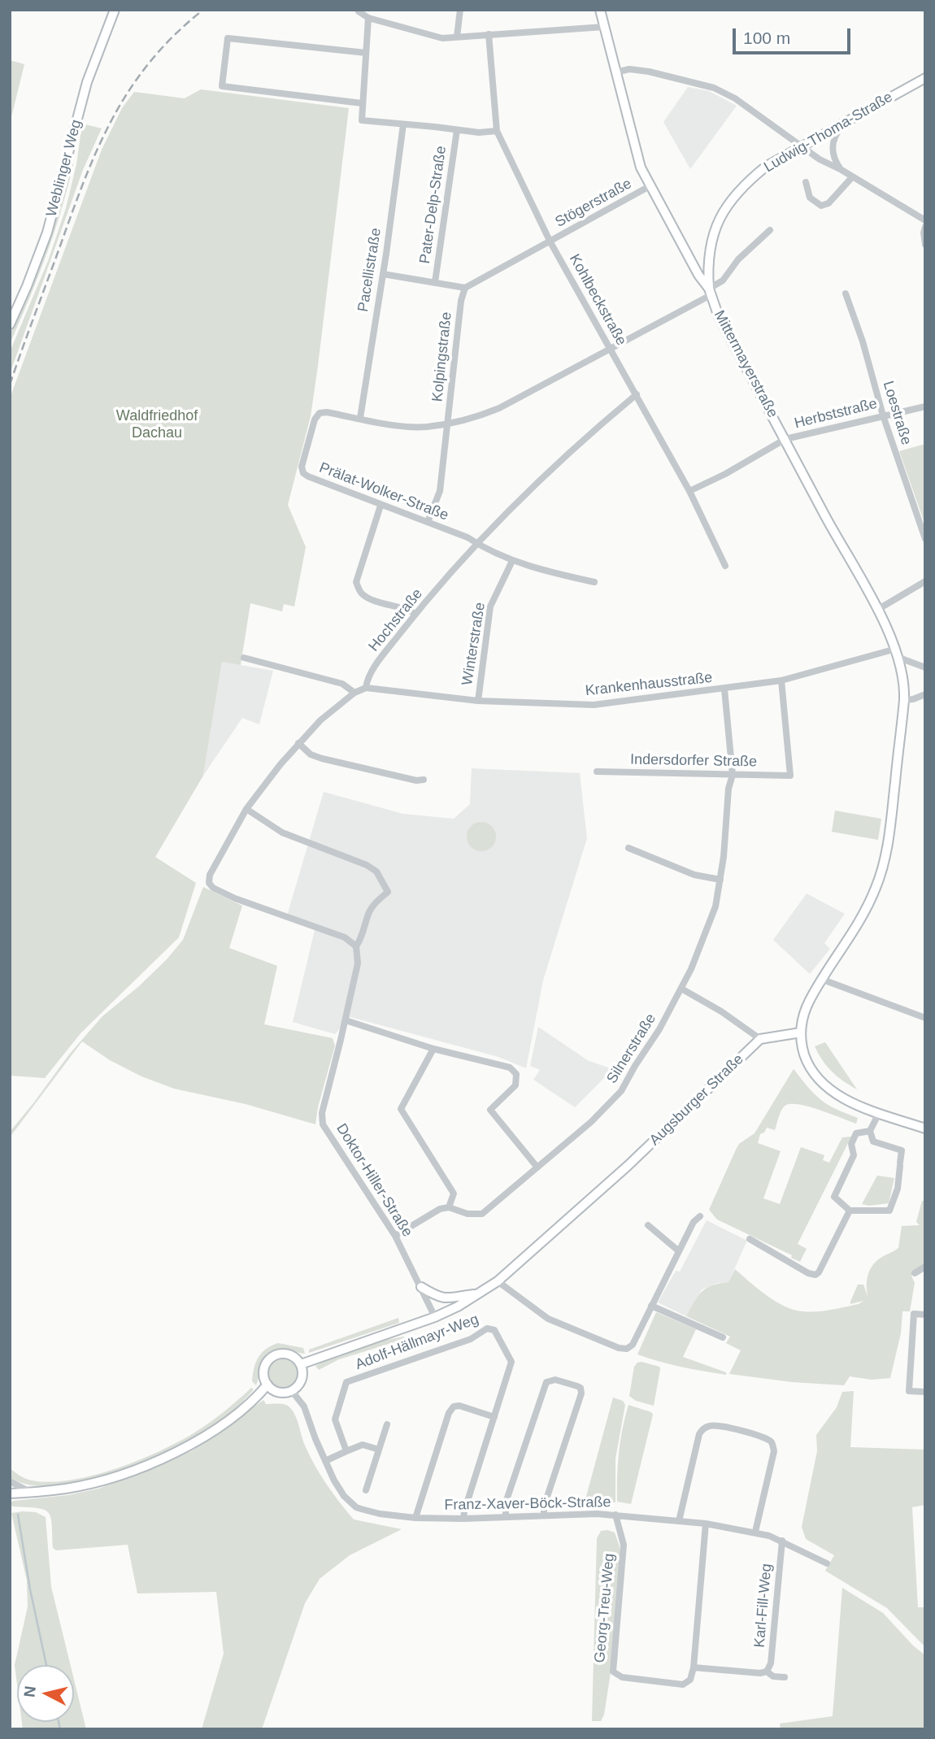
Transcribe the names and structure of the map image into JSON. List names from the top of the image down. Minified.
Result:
{"streets":{"main road":["Ludwig-Thoma-Straße","Weblinger Weg","Mittermayerstraße","Augsburger Straße"],"street":["Stögerstraße","Pater-Delp-Straße","Pacellistraße","Kohlbeckstraße","Kolpingstraße","Loestraße","Herbststraße","Prälat-Wolker-Straße","Hochstraße","Winterstraße","Krankenhausstraße","Indersdorfer Straße","Silnerstraße","Doktor-Hiller-Straße","Adolf-Hällmayr-Weg","Franz-Xaver-Böck-Straße","Karl-Fill-Weg","Georg-Treu-Weg"]},"crossings":[["Ludwig-Thoma-Straße","Mittermayerstraße"],["Ludwig-Thoma-Straße","Prälat-Wolker-Straße"],["Stögerstraße","Kohlbeckstraße"],["Stögerstraße","Mittermayerstraße"],["Pacellistraße","Prälat-Wolker-Straße"],["Kohlbeckstraße","Herbststraße"],["Kohlbeckstraße","Prälat-Wolker-Straße"],["Kohlbeckstraße","Hochstraße"],["Kolpingstraße","Prälat-Wolker-Straße"],["Mittermayerstraße","Herbststraße"],["Mittermayerstraße","Prälat-Wolker-Straße"],["Mittermayerstraße","Krankenhausstraße"],["Loestraße","Herbststraße"],["Prälat-Wolker-Straße","Hochstraße"],["Prälat-Wolker-Straße","Winterstraße"],["Hochstraße","Krankenhausstraße"],["Winterstraße","Krankenhausstraße"],["Krankenhausstraße","Indersdorfer Straße"],["Krankenhausstraße","Silnerstraße"],["Indersdorfer Straße","Silnerstraße"],["Augsburger Straße","Doktor-Hiller-Straße"],["Augsburger Straße","Franz-Xaver-Böck-Straße"],["Adolf-Hällmayr-Weg","Franz-Xaver-Böck-Straße"],["Franz-Xaver-Böck-Straße","Karl-Fill-Weg"],["Franz-Xaver-Böck-Straße","Georg-Treu-Weg"]],"parks":["Waldfriedhof Dachau"],"scale_bar":"100 m","north":"left"}
